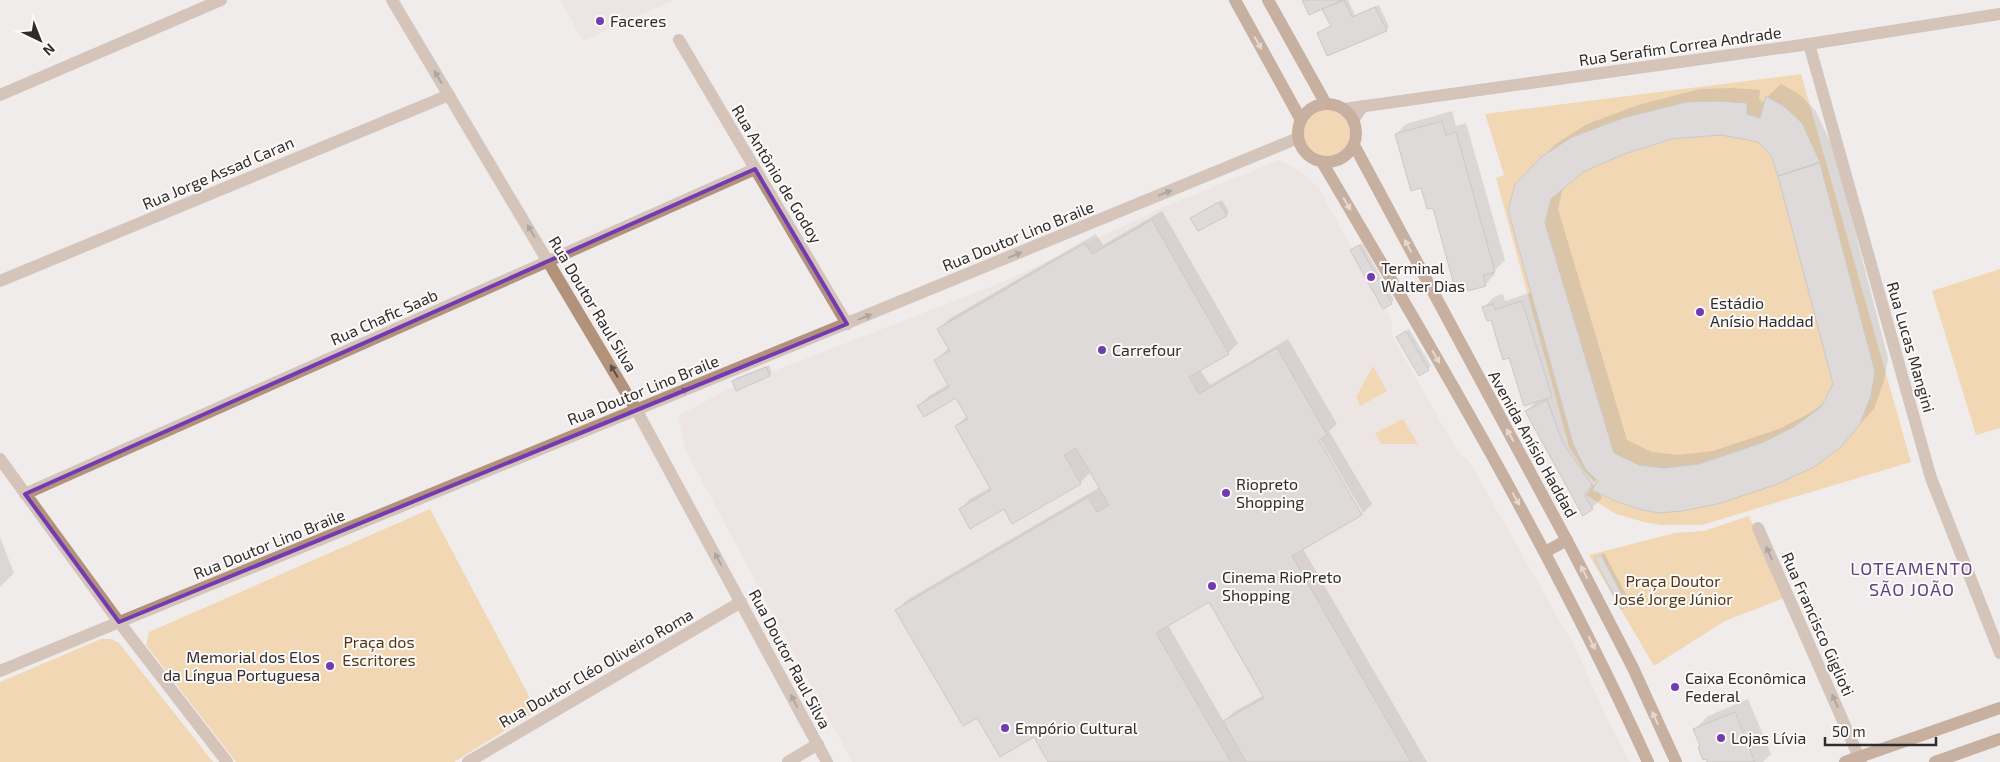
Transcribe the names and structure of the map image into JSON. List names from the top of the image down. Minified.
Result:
{"streets":{"main road":["Avenida Anísio Haddad"],"street":["Rua Serafim Correa Andrade","Rua Jorge Assad Caran","Rua Antônio de Godoy","Rua Doutor Lino Braile","Rua Doutor Raul Silva","Rua Chafic Saab","Rua Lucas Mangini","Rua Francisco Giglioti","Rua Doutor Cléo Oliveiro Roma"]},"crossings":[["Rua Serafim Correa Andrade","Rua Doutor Lino Braile"],["Rua Serafim Correa Andrade","Rua Lucas Mangini"],["Rua Serafim Correa Andrade","Avenida Anísio Haddad"],["Rua Jorge Assad Caran","Rua Doutor Raul Silva"],["Rua Antônio de Godoy","Rua Doutor Lino Braile"],["Rua Antônio de Godoy","Rua Chafic Saab"],["Rua Doutor Lino Braile","Rua Doutor Raul Silva"],["Rua Doutor Lino Braile","Avenida Anísio Haddad"],["Rua Doutor Raul Silva","Rua Chafic Saab"],["Rua Doutor Raul Silva","Rua Doutor Cléo Oliveiro Roma"]],"one_way":["Rua Doutor Lino Braile","Rua Doutor Raul Silva","Rua Francisco Giglioti"],"districts":["LOTEAMENTO SÃO JOÃO"],"parks":["Praça Doutor José Jorge Júnior","Praça dos Escritores"],"places":["Faceres","Terminal Walter Dias","Estádio Anísio Haddad","Carrefour","Riopreto Shopping","Cinema RioPreto Shopping","Memorial dos Elos da Língua Portuguesa","Caixa Econômica Federal","Empório Cultural","Lojas Lívia"],"scale_bar":"50 m","north":"bottom right"}
